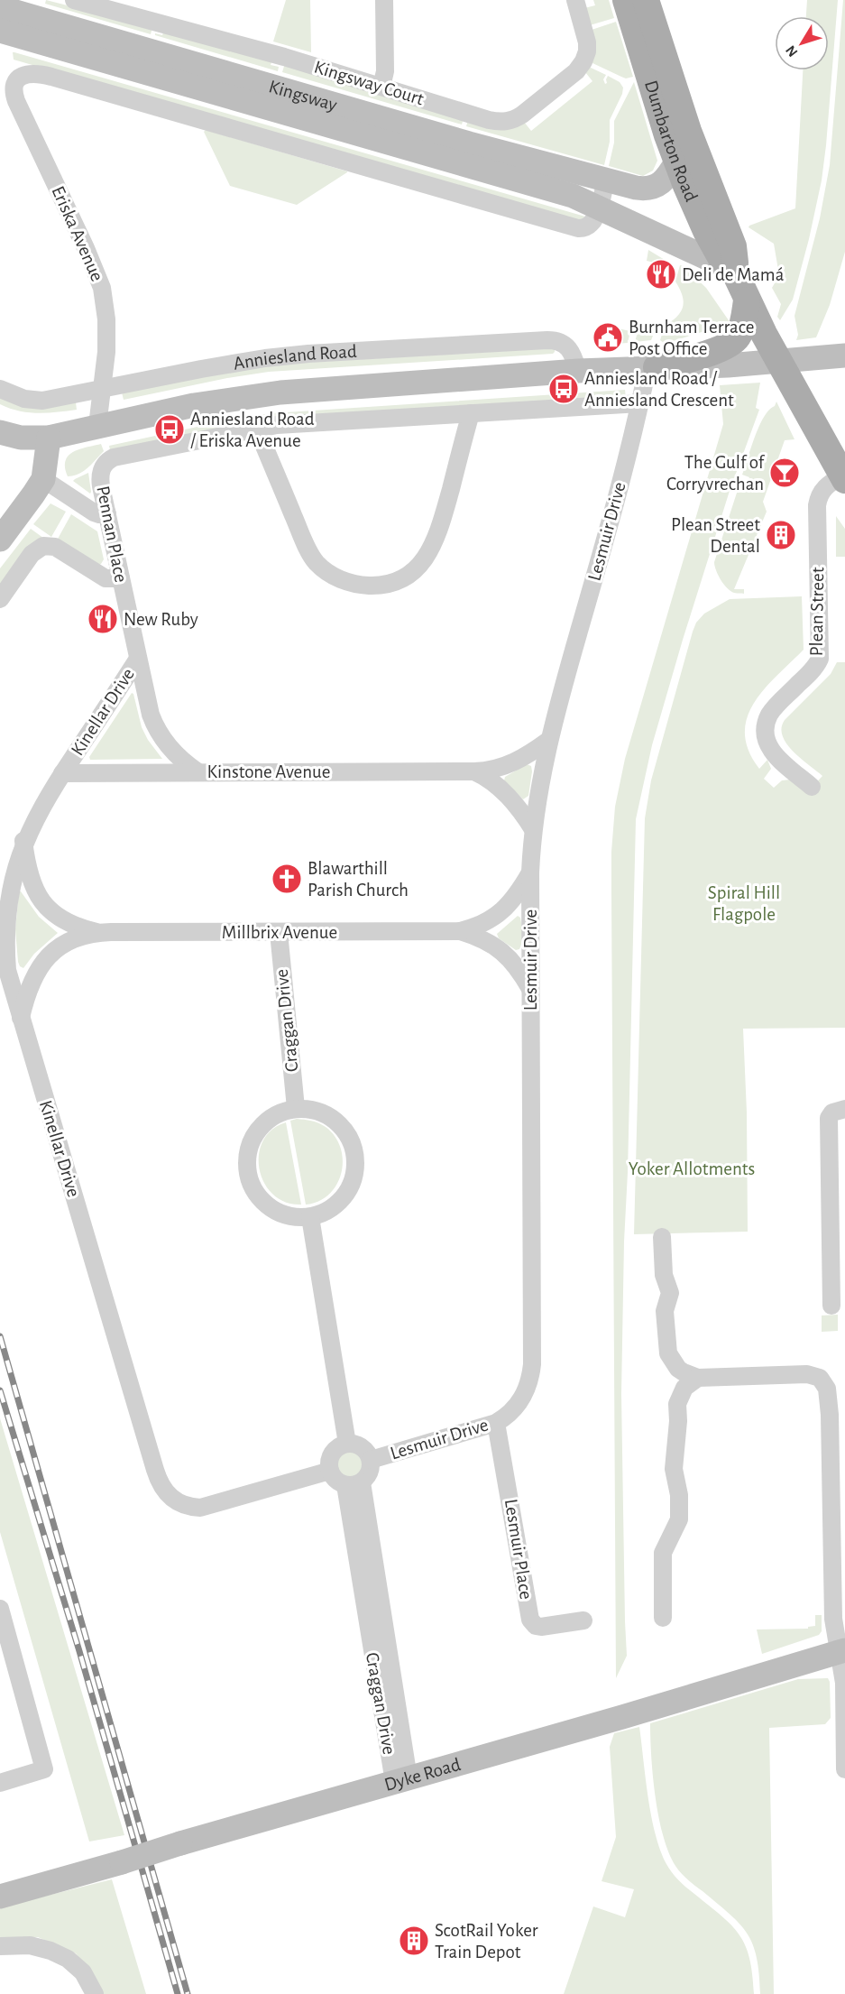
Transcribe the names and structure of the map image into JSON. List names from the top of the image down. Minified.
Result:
{"streets":{"main road":["Dumbarton Road"],"street":["Kingsway Court","Kingsway","Eriska Avenue","Anniesland Road","Lesmuir Drive","Pennan Place","Plean Street","Kinellar Drive","Kinstone Avenue","Millbrix Avenue","Craggan Drive","Lesmuir Place","Dyke Road"]},"crossings":[["Kingsway","Dumbarton Road"],["Kingsway","Eriska Avenue"],["Dumbarton Road","Anniesland Road"],["Dumbarton Road","Plean Street"],["Eriska Avenue","Anniesland Road"],["Anniesland Road","Lesmuir Drive"],["Lesmuir Drive","Kinellar Drive"],["Lesmuir Drive","Kinstone Avenue"],["Lesmuir Drive","Millbrix Avenue"],["Lesmuir Drive","Craggan Drive"],["Lesmuir Drive","Lesmuir Place"],["Pennan Place","Kinellar Drive"],["Pennan Place","Kinstone Avenue"],["Kinellar Drive","Kinstone Avenue"],["Kinellar Drive","Millbrix Avenue"],["Kinellar Drive","Craggan Drive"],["Millbrix Avenue","Craggan Drive"],["Craggan Drive","Dyke Road"]],"parks":["Spiral Hill Flagpole","Yoker Allotments"],"places":{"restaurant":["Deli de Mamá","New Ruby"],"public building":["Burnham Terrace Post Office"],"bus stop":["Anniesland Road / Anniesland Crescent","Anniesland Road / Eriska Avenue"],"bar":["The Gulf of Corryvrechan"],"building":["Plean Street Dental","ScotRail Yoker Train Depot"],"church":["Blawarthill Parish Church"]},"north":"bottom left"}
